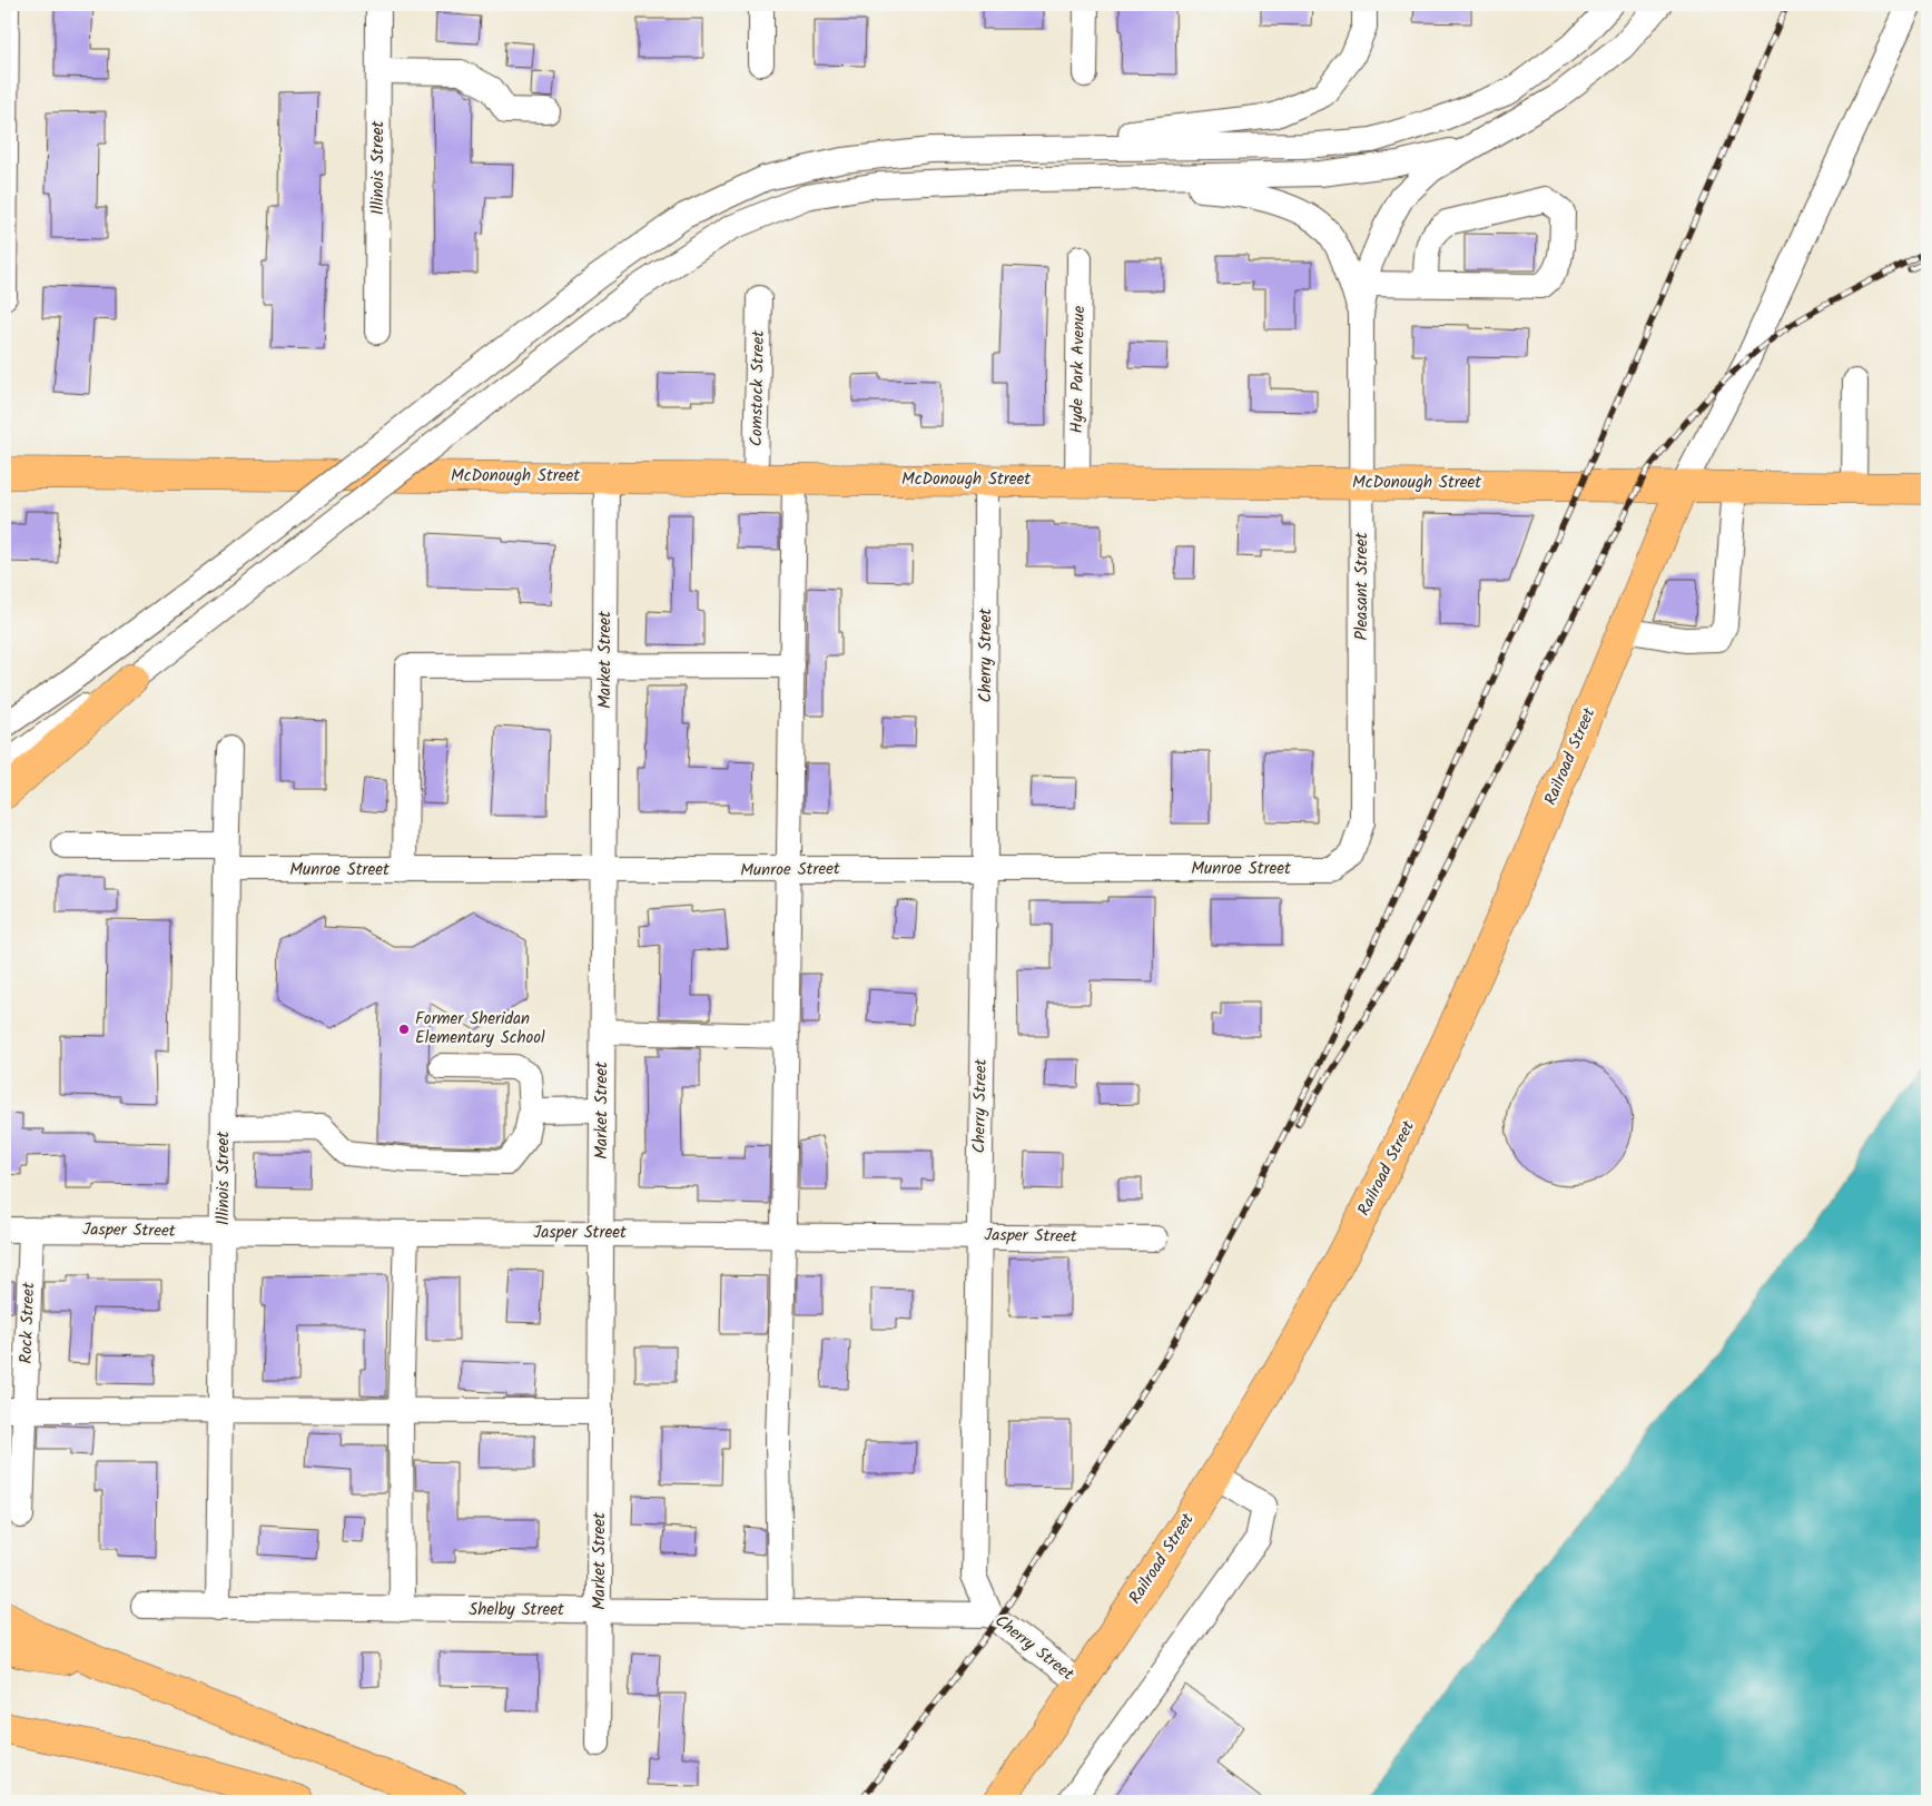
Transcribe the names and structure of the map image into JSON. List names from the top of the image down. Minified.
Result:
{"streets":{"main road":["McDonough Street","Railroad Street"],"street":["Illinois Street","Hyde Park Avenue","Comstock Street","Pleasant Street","Cherry Street","Market Street","Munroe Street","Jasper Street","Rock Street","Shelby Street"]},"crossings":[["Illinois Street","Munroe Street"],["Illinois Street","Jasper Street"],["Illinois Street","Shelby Street"],["Hyde Park Avenue","McDonough Street"],["Comstock Street","McDonough Street"],["McDonough Street","Pleasant Street"],["McDonough Street","Cherry Street"],["McDonough Street","Market Street"],["McDonough Street","Railroad Street"],["Pleasant Street","Munroe Street"],["Cherry Street","Railroad Street"],["Cherry Street","Munroe Street"],["Cherry Street","Jasper Street"],["Cherry Street","Shelby Street"],["Market Street","Munroe Street"],["Market Street","Jasper Street"],["Market Street","Shelby Street"],["Jasper Street","Rock Street"]],"places":["Former Sheridan Elementary School"]}
